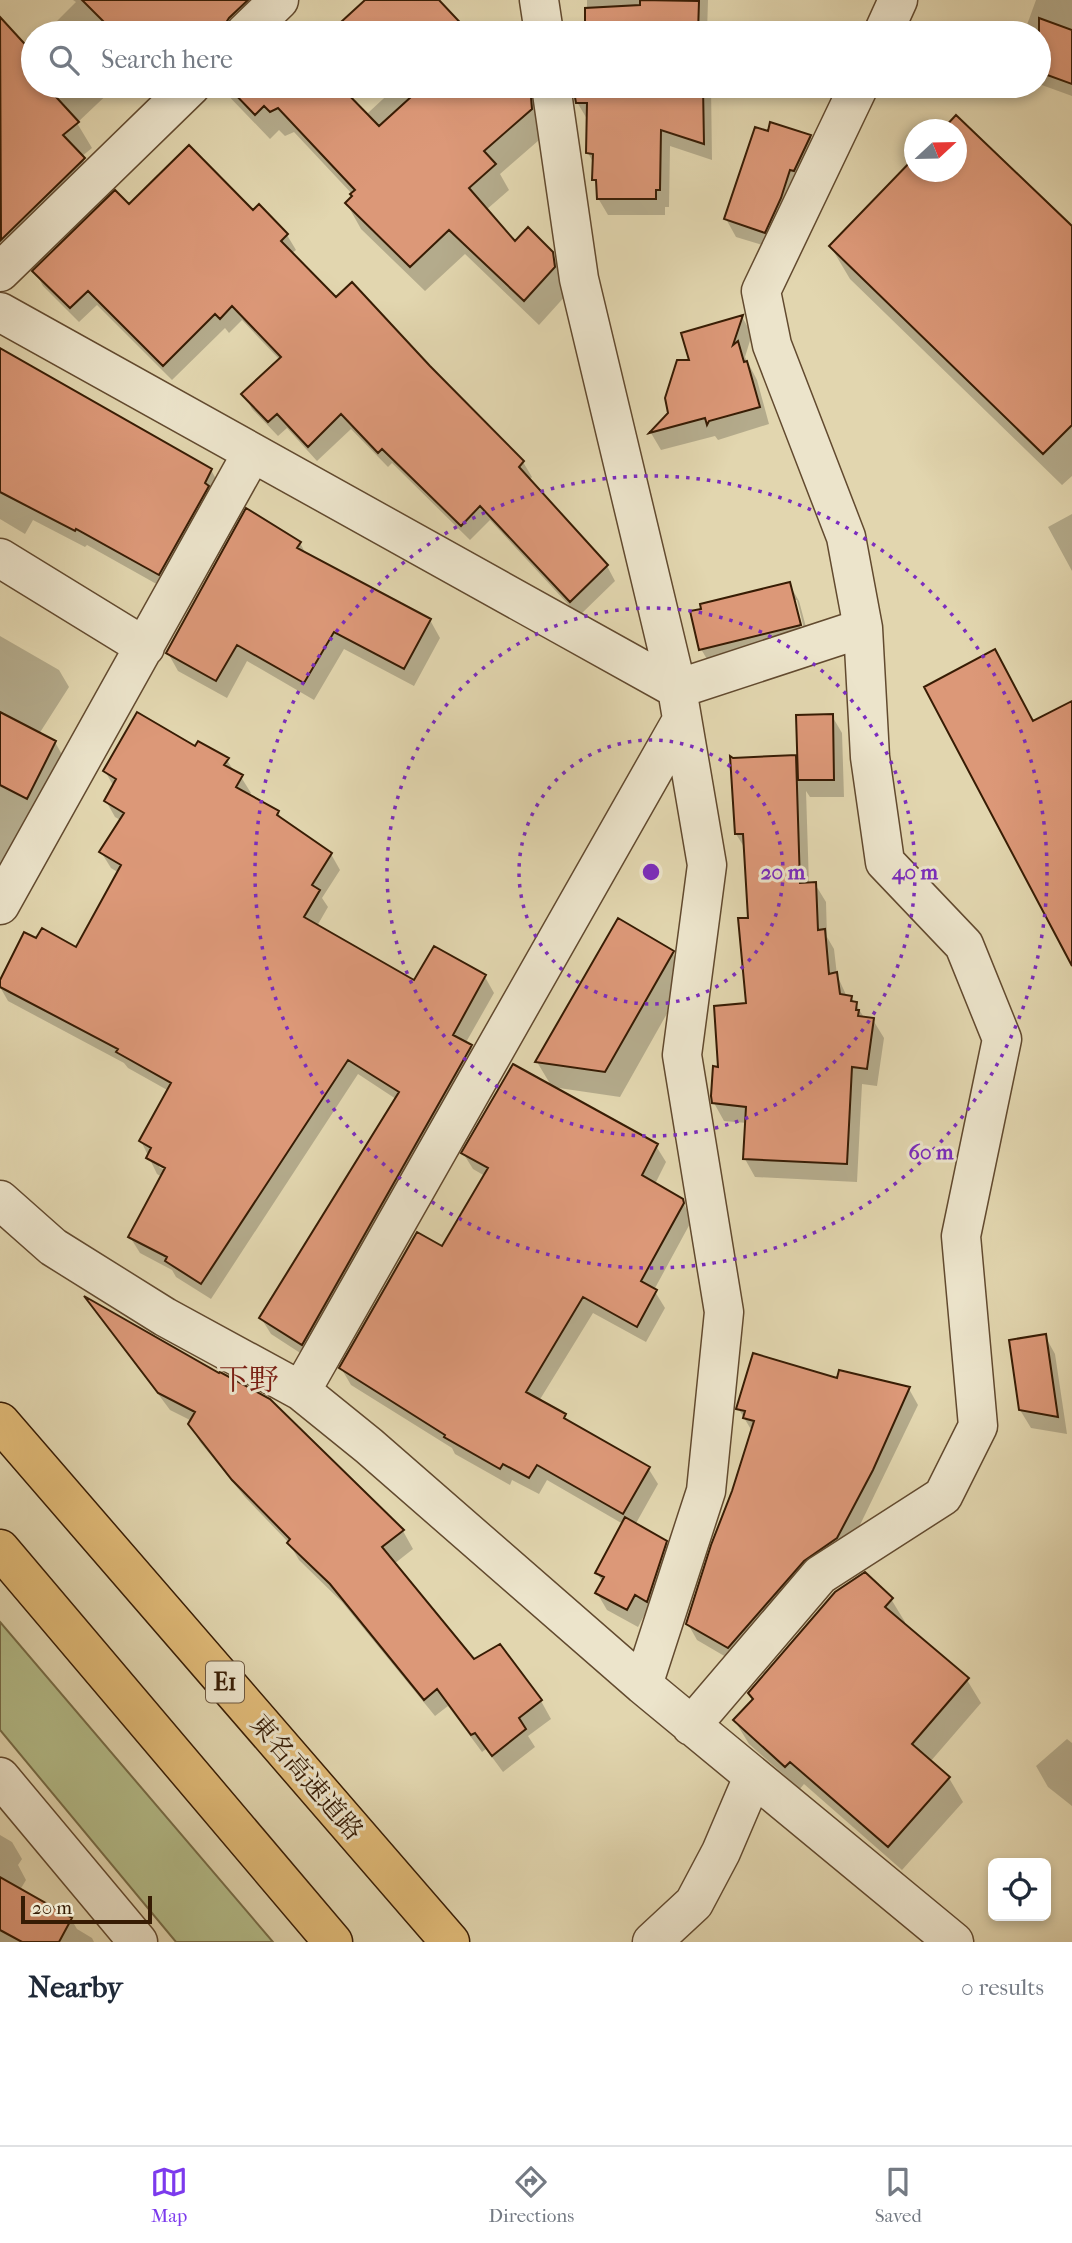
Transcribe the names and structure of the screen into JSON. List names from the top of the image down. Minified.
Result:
{"streets":{"highway":["E1","東名高速道路"]},"districts":["下野"],"scale_bar":"20 m","north":"right","page":{"search":"Search here","scale":"20 m","heading":["Nearby","0 results"],"nav":["Map","Directions","Saved"]},"rings":["20 m","40 m","60 m"]}
